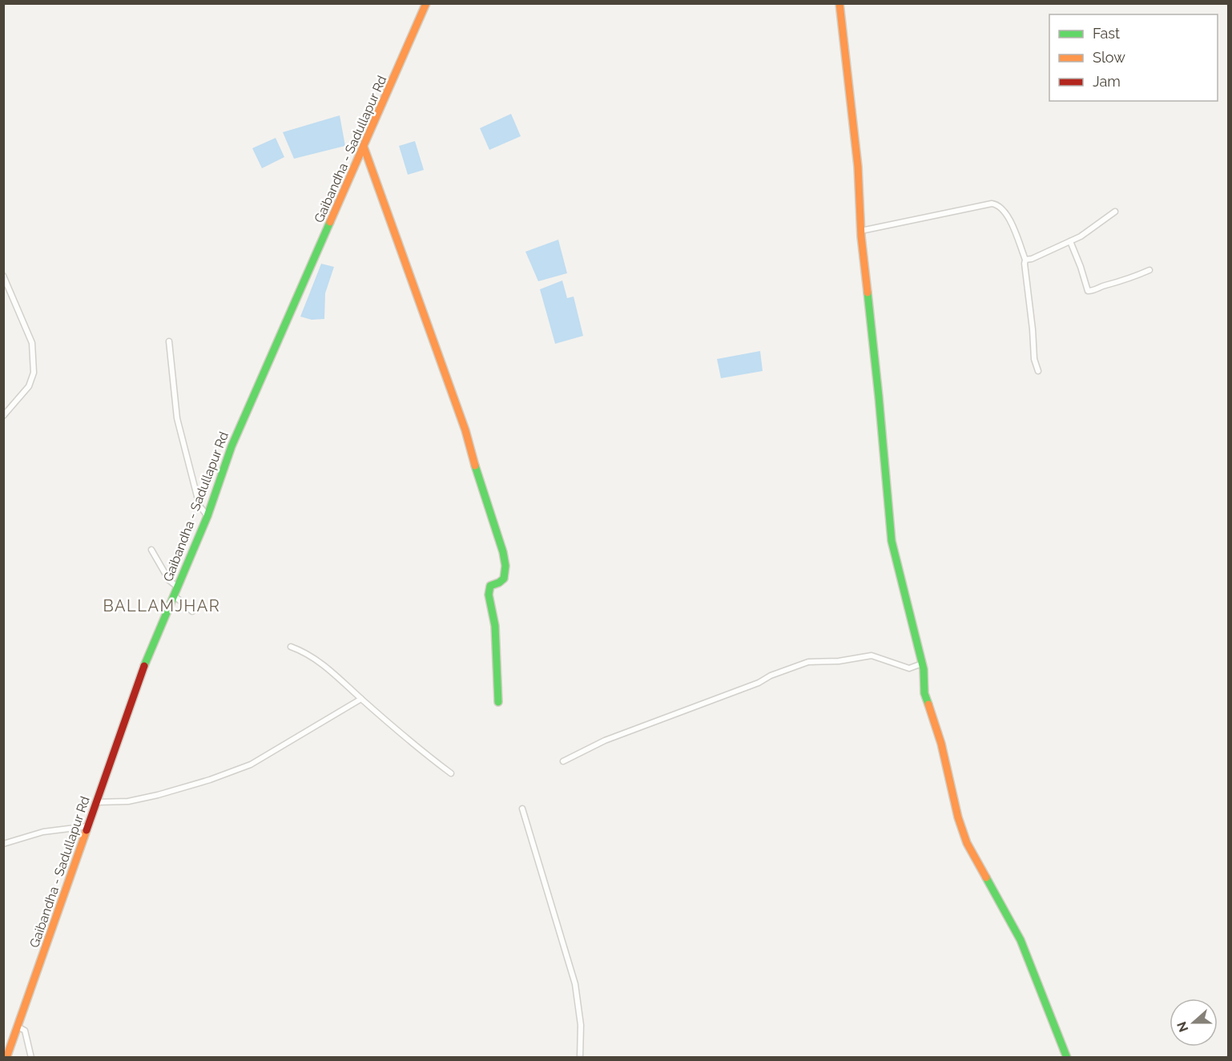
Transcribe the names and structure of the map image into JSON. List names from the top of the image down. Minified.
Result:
{"streets":{"street":["Gaibandha - Sadullapur Rd"]},"districts":["BALLAMJHAR"],"legend":["Fast","Slow","Jam"],"north":"left"}
